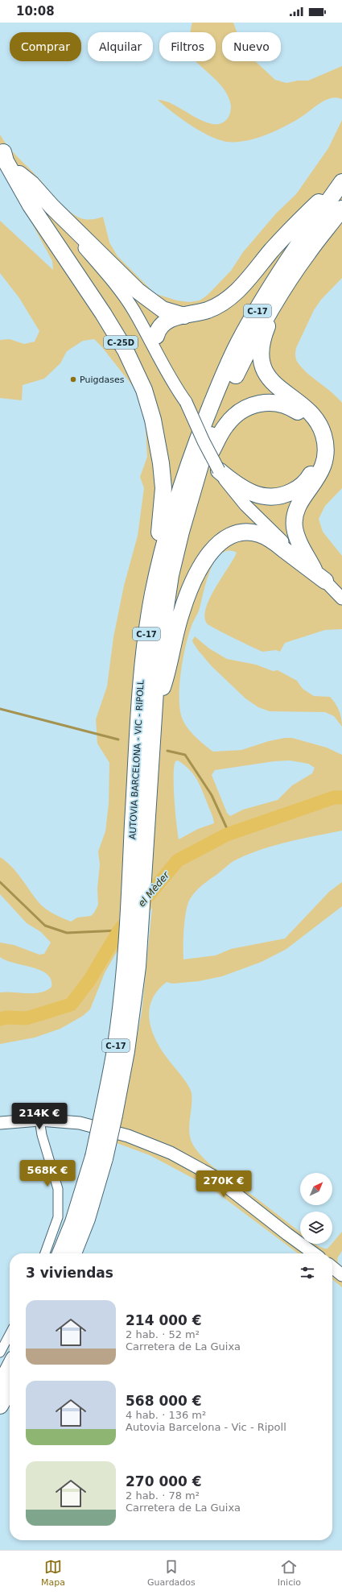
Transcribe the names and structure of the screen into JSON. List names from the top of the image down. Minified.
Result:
{"streets":{"highway":["C-17","C-25D","AUTOVIA BARCELONA - VIC - RIPOLL"]},"crossings":[["C-25D","AUTOVIA BARCELONA - VIC - RIPOLL"]],"water":["el Mèder"],"places":["Puigdases"],"north":"top right","page":{"status":"10:08","chip":["Comprar","Alquilar","Filtros","Nuevo"],"price":["214K €","568K €","270K €"],"heading":"3 viviendas","list":[{"name":"214 000 €","note":"2 hab. · 52 m² · Carretera de La Guixa"},{"name":"568 000 €","note":"4 hab. · 136 m² · Autovia Barcelona - Vic - Ripoll"},{"name":"270 000 €","note":"2 hab. · 78 m² · Carretera de La Guixa"}],"tabs":["Mapa","Guardados","Inicio"]}}
